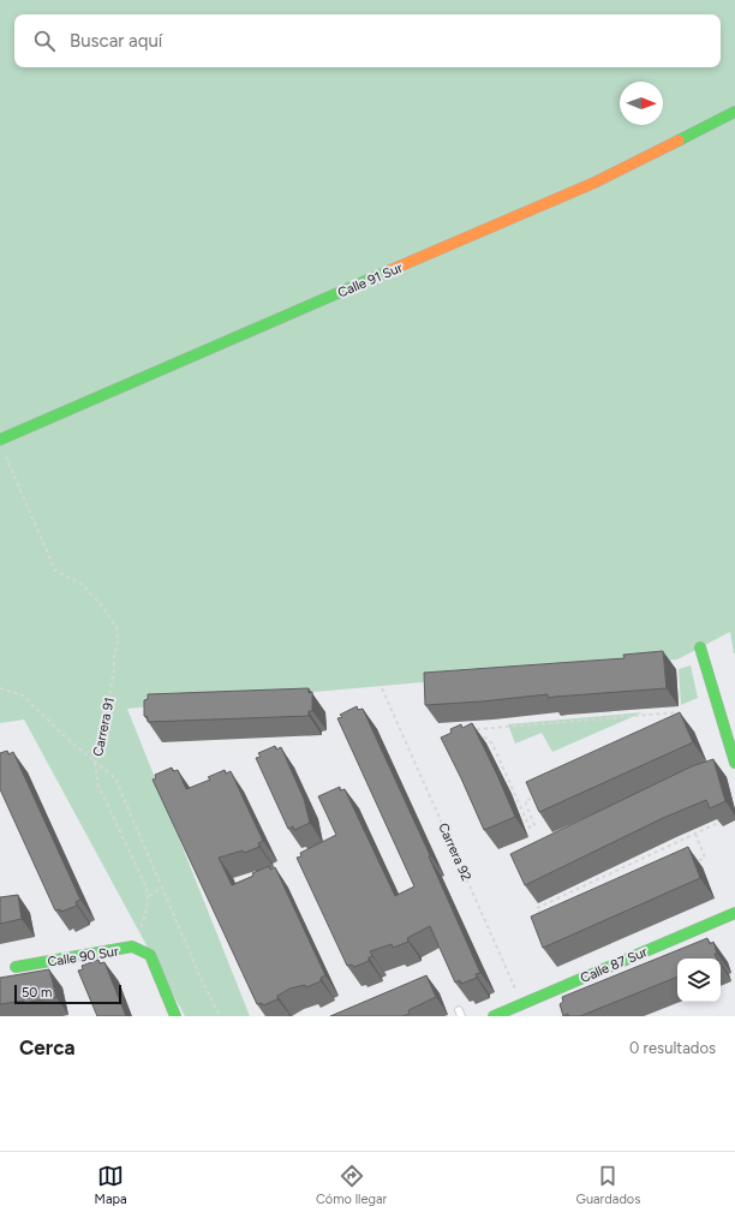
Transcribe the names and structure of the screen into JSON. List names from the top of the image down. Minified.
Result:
{"streets":{"street":["Calle 91 Sur","Calle 90 Sur","Calle 87 Sur"],"path":["Carrera 91","Carrera 92"]},"crossings":[["Carrera 92","Calle 87 Sur"]],"scale_bar":"50 m","north":"right","page":{"search":"Buscar aquí","scale":"50 m","heading":["Cerca","0 resultados"],"nav":["Mapa","Cómo llegar","Guardados"]}}
